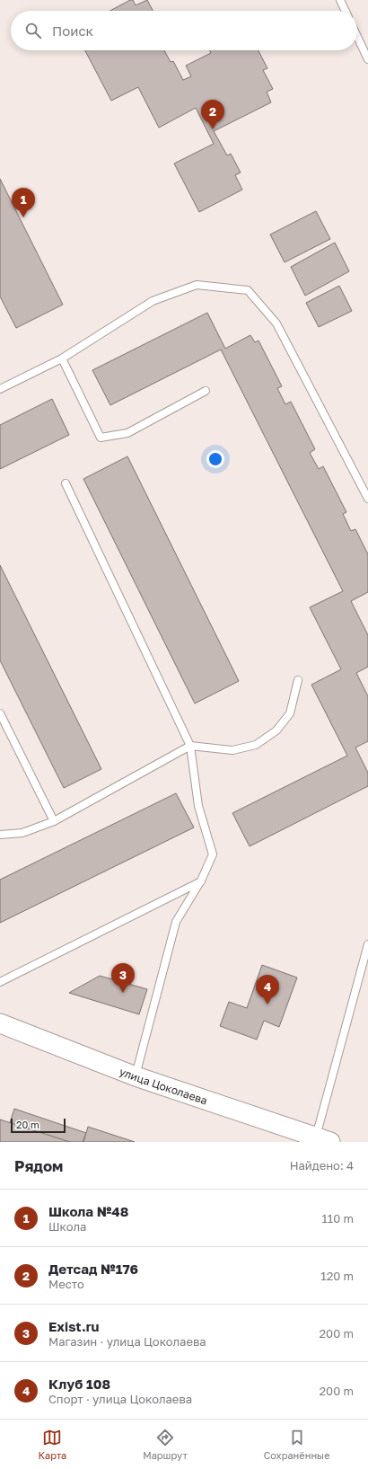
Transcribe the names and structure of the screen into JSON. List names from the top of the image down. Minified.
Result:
{"streets":{"street":["улица Цоколаева"]},"scale_bar":"20 m","page":{"search":"Поиск","pins":["2","1","3","4"],"scale":"20 m","heading":["Рядом","Найдено: 4"],"list":[{"mark":"1","name":"Школа №48","note":"Школа","value":"110 m"},{"mark":"2","name":"Детсад №176","note":"Место","value":"120 m"},{"mark":"3","name":"Exist.ru","note":"Магазин · улица Цоколаева","value":"200 m"},{"mark":"4","name":"Клуб 108","note":"Спорт · улица Цоколаева","value":"200 m"}],"nav":["Карта","Маршрут","Сохранённые"]}}
